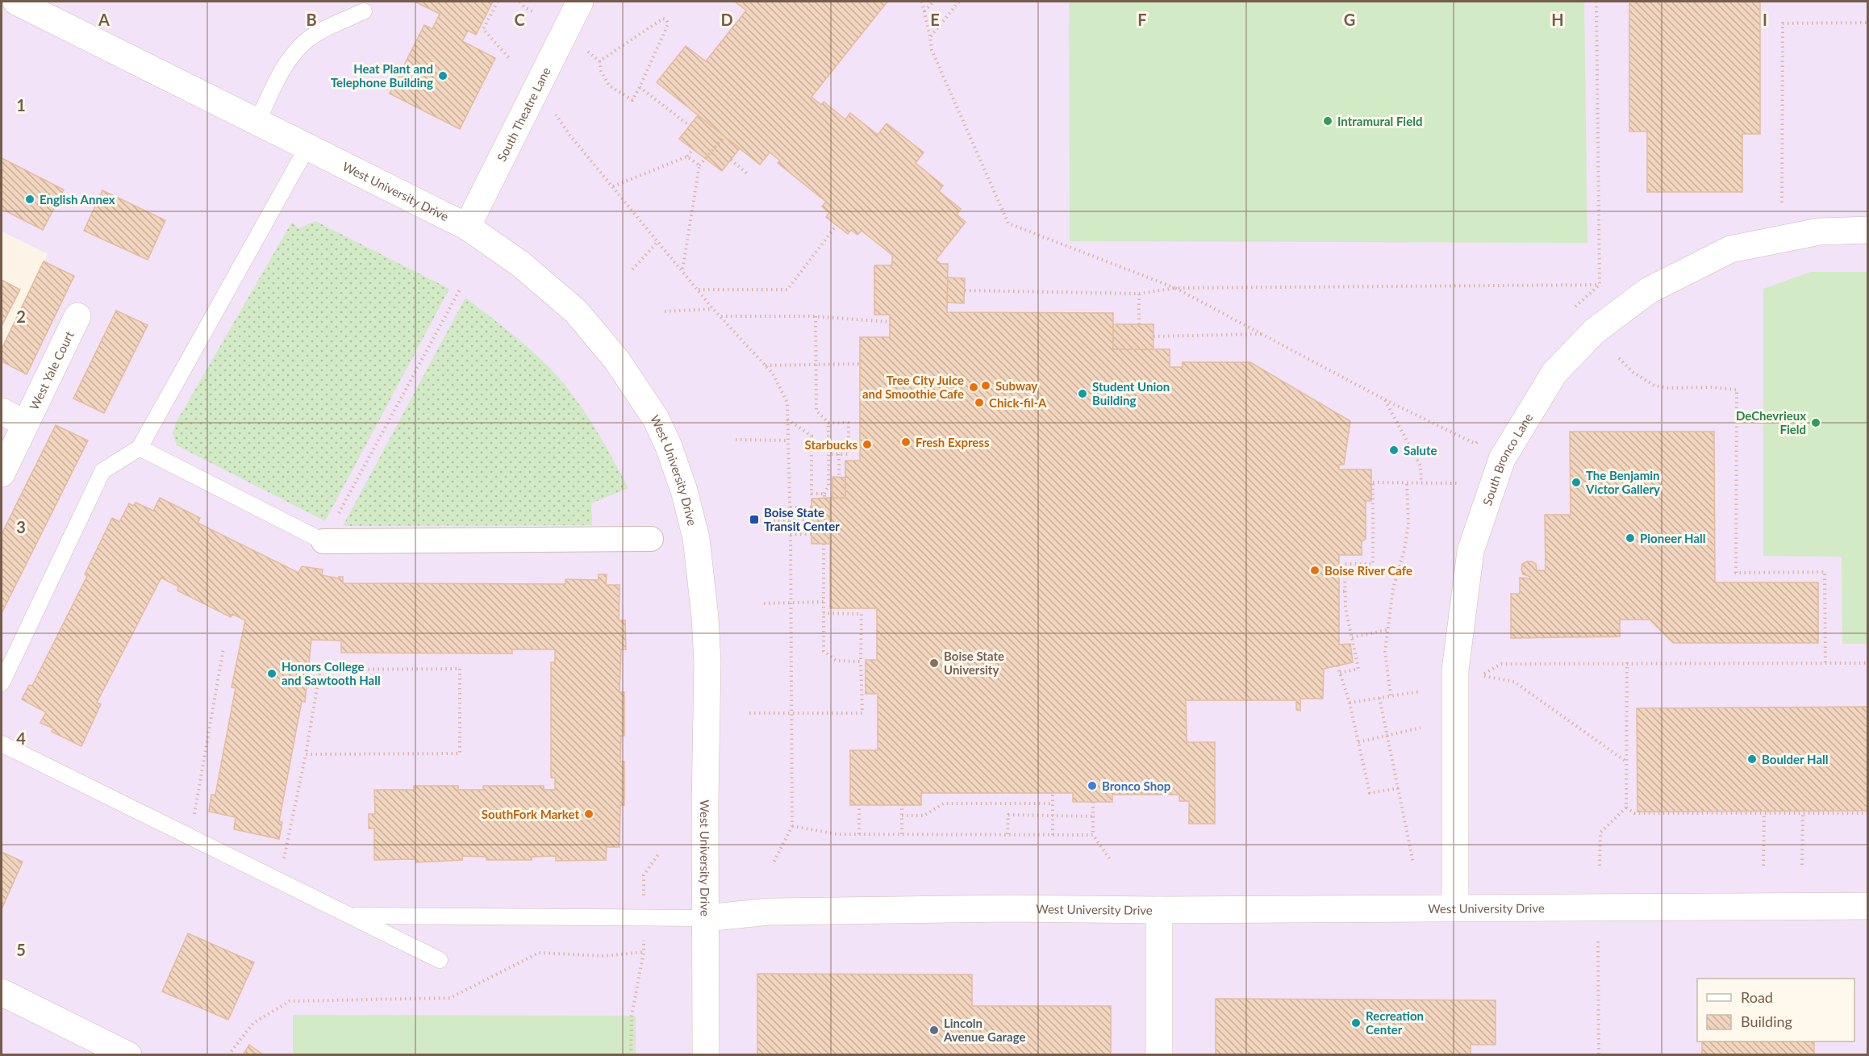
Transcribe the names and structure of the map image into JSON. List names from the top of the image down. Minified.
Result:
{"streets":{"street":["South Theatre Lane","West University Drive","West Yale Court","South Bronco Lane"]},"crossings":[["South Theatre Lane","West University Drive"],["West University Drive","South Bronco Lane"]],"places":{"other":["Heat Plant and Telephone Building","Intramural Field","English Annex","Subway","Tree City Juice and Smoothie Cafe","Student Union Building","Chick-fil-A","DeChevrieux Field","Fresh Express","Starbucks","Salute","The Benjamin Victor Gallery","Pioneer Hall","Boise River Cafe","Boise State University","Honors College and Sawtooth Hall","Boulder Hall","Bronco Shop","SouthFork Market","Recreation Center","Lincoln Avenue Garage"],"transit":["Boise State Transit Center"]},"legend":["Road","Building"],"grid":{"columns":["A","B","C","D","E","F","G","H","I"],"rows":["1","2","3","4","5"]}}
